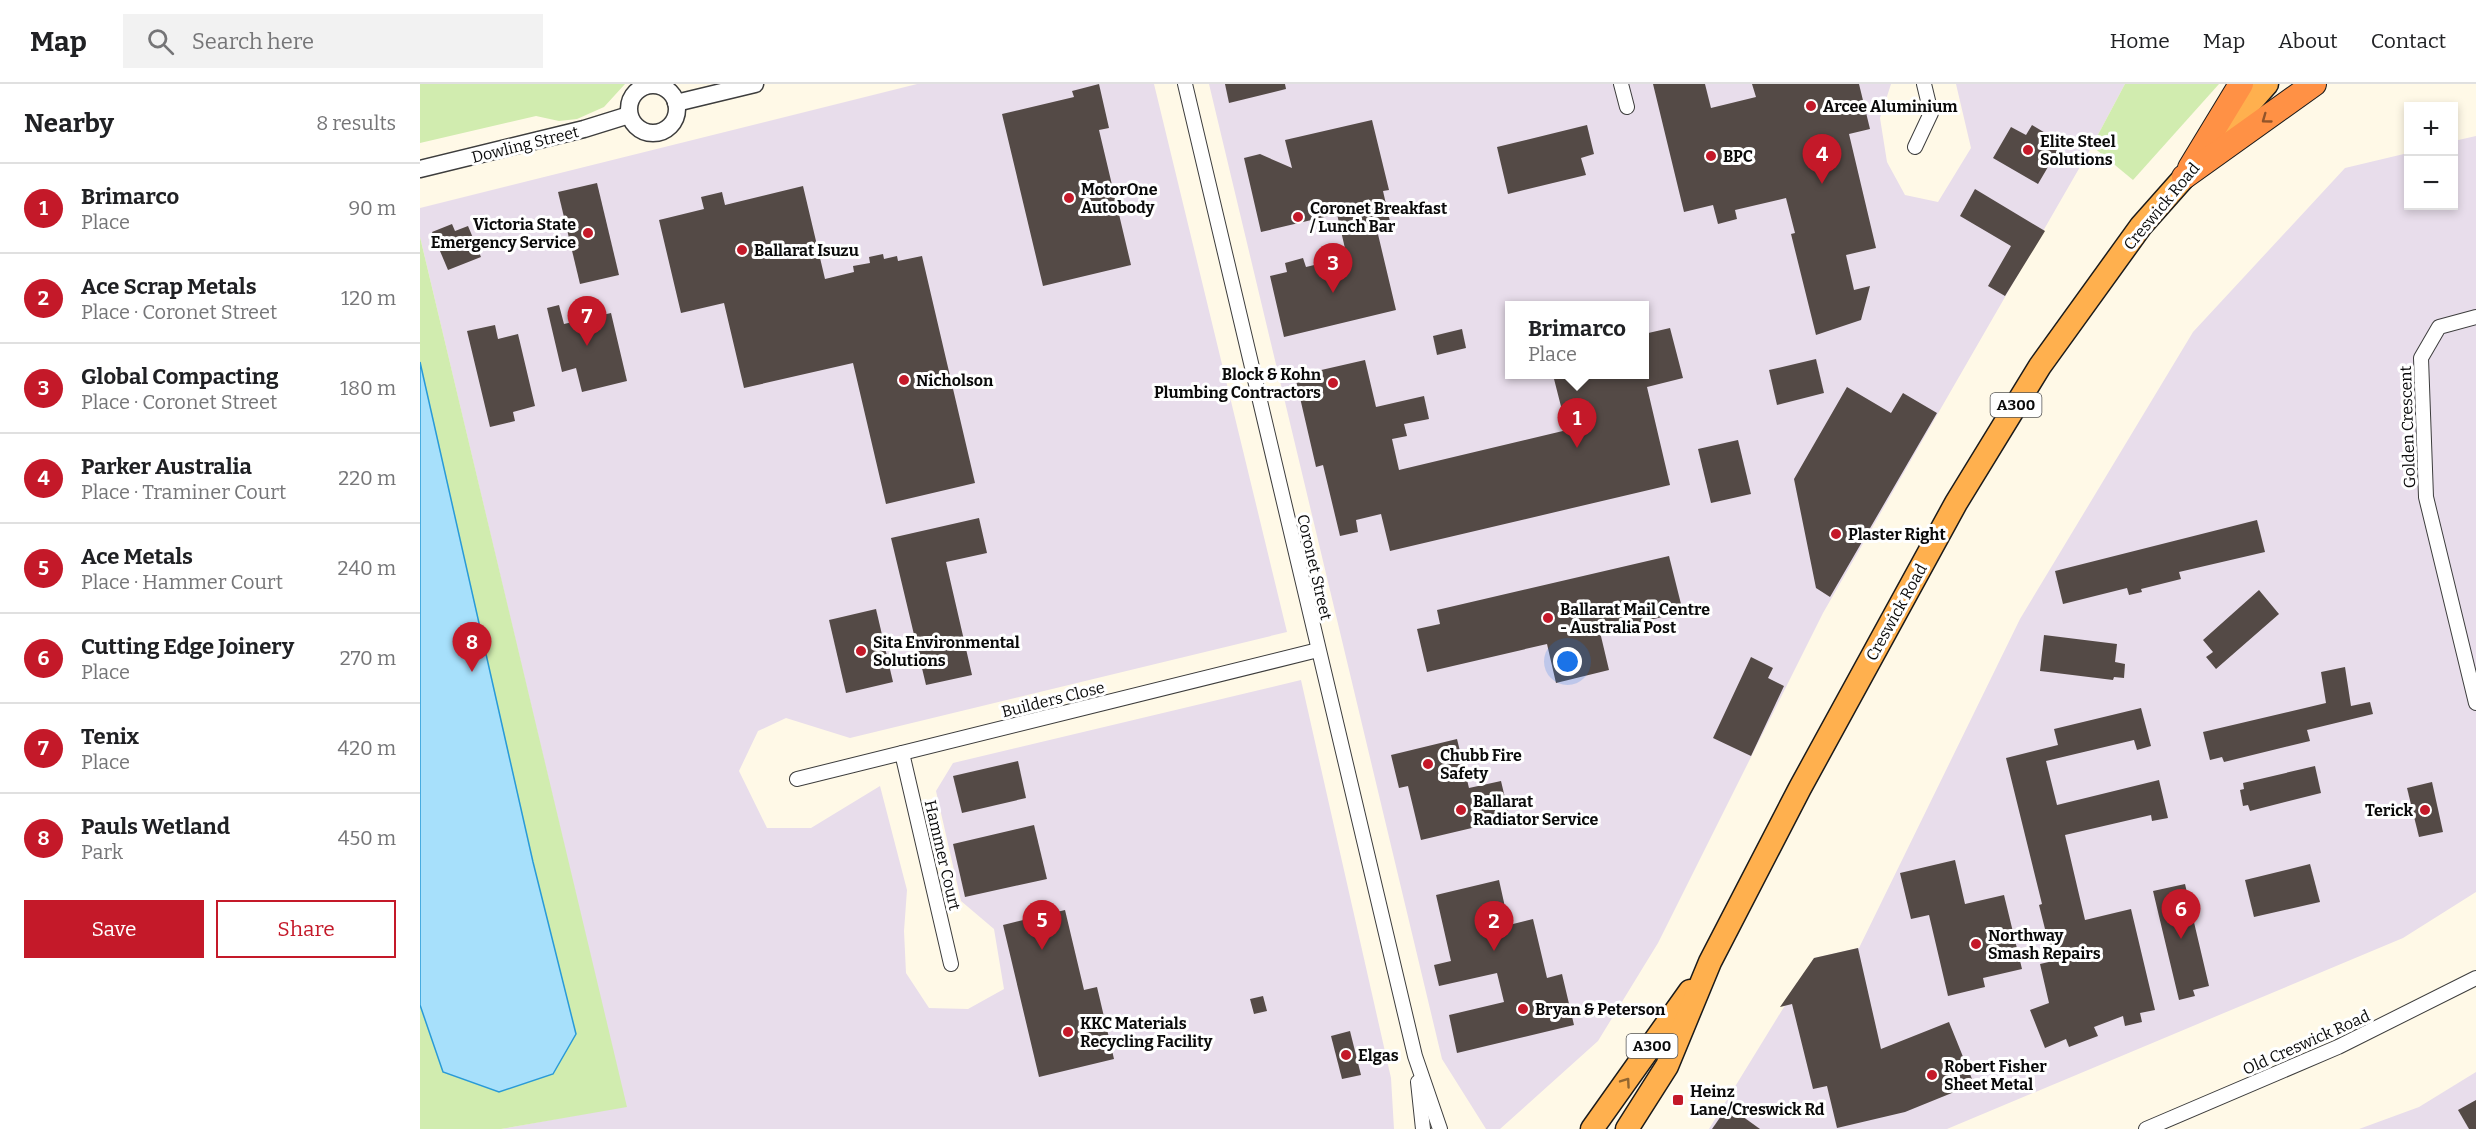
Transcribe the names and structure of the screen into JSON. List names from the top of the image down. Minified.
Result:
{"streets":{"highway":["Creswick Road","A300"],"street":["Dowling Street","Golden Crescent","Coronet Street","Builders Close","Hammer Court","Old Creswick Road"]},"crossings":[["Coronet Street","Builders Close"],["Builders Close","Hammer Court"]],"places":{"other":["Arcee Aluminium","Elite Steel Solutions","BPC","MotorOne Autobody","Coronet Breakfast / Lunch Bar","Victoria State Emergency Service","Ballarat Isuzu","Nicholson","Block & Kohn Plumbing Contractors","Plaster Right","Ballarat Mail Centre - Australia Post","Sita Environmental Solutions","Chubb Fire Safety","Ballarat Radiator Service","Terick","Northway Smash Repairs","Bryan & Peterson","KKC Materials Recycling Facility","Elgas","Robert Fisher Sheet Metal"],"transit":["Heinz Lane/Creswick Rd"]},"page":{"header":"Map","search":"Search here","nav":["Home","Map","About","Contact"],"heading":["Nearby","8 results"],"map_buttons":["+","−"],"pins":["4","3","7","1","8","6","5","2"],"list":[{"mark":"1","name":"Brimarco","note":"Place","value":"90 m"},{"mark":"2","name":"Ace Scrap Metals","note":"Place · Coronet Street","value":"120 m"},{"mark":"3","name":"Global Compacting","note":"Place · Coronet Street","value":"180 m"},{"mark":"4","name":"Parker Australia","note":"Place · Traminer Court","value":"220 m"},{"mark":"5","name":"Ace Metals","note":"Place · Hammer Court","value":"240 m"},{"mark":"6","name":"Cutting Edge Joinery","note":"Place","value":"270 m"},{"mark":"7","name":"Tenix","note":"Place","value":"420 m"},{"mark":"8","name":"Pauls Wetland","note":"Park","value":"450 m"}],"popup":["Brimarco","Place"],"buttons":["Save","Share"]}}
